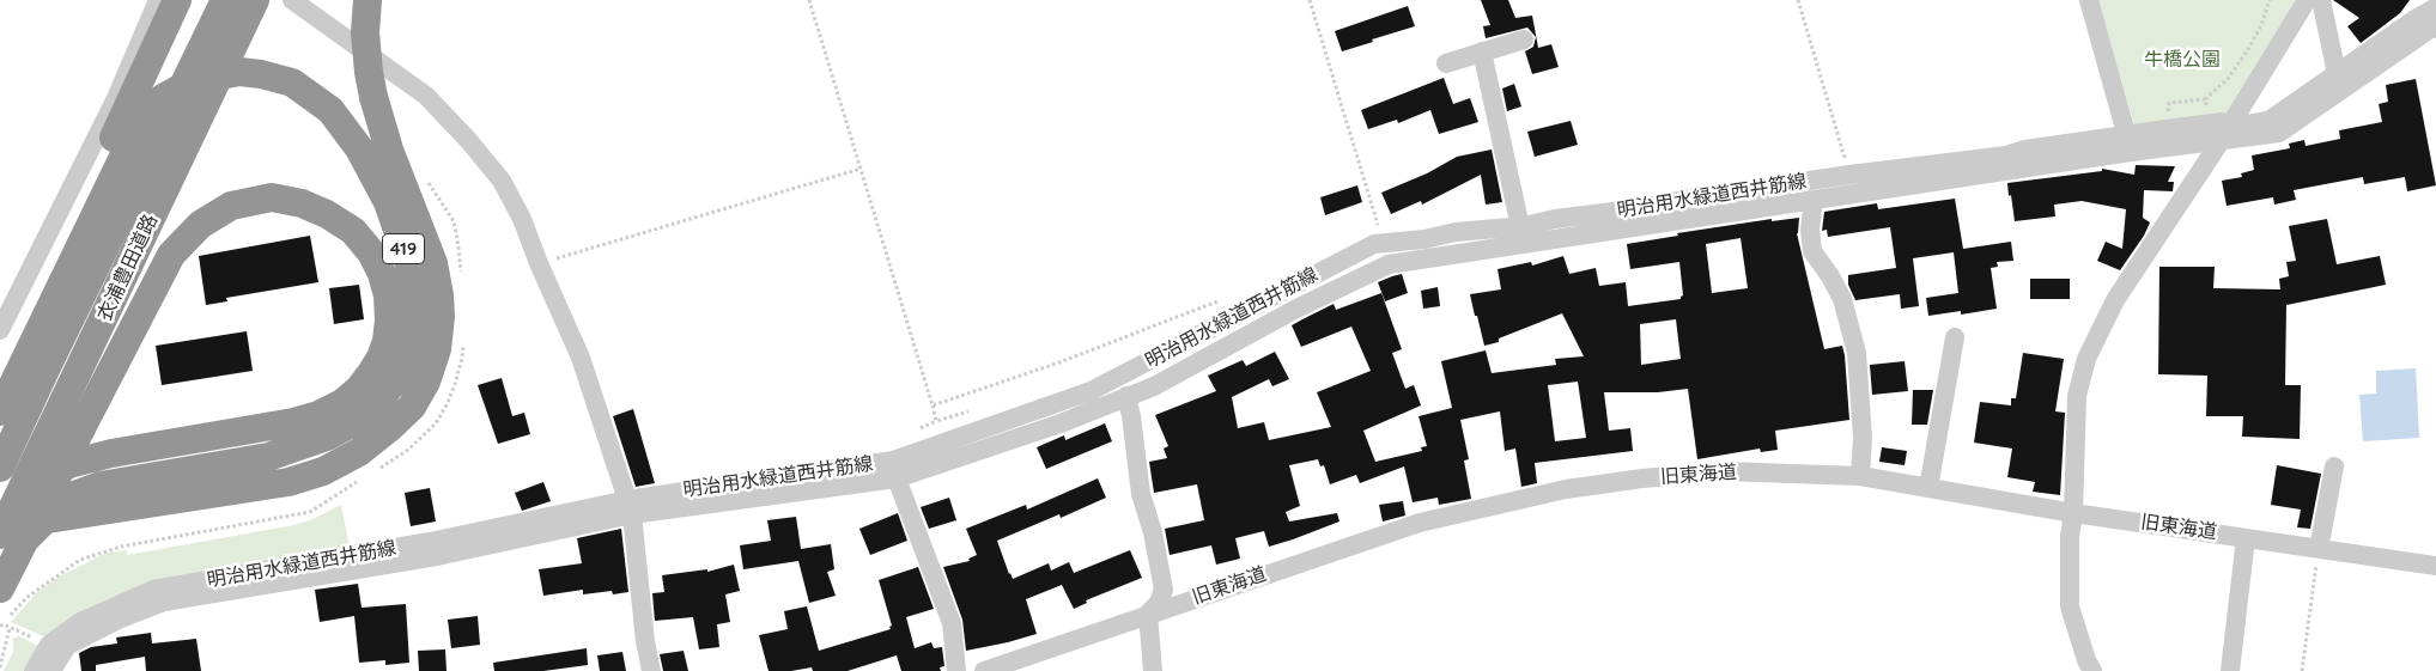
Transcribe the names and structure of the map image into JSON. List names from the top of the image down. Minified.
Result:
{"streets":{"highway":["419","衣浦豊田道路"],"street":["明治用水緑道西井筋線","旧東海道"]},"parks":["牛橋公園"]}
